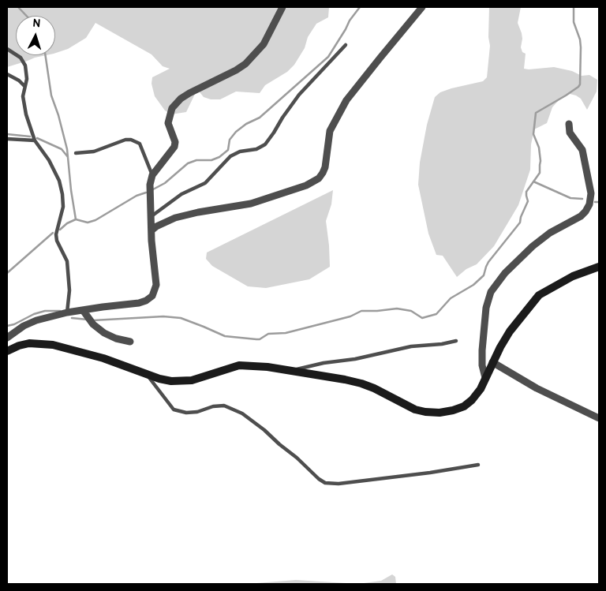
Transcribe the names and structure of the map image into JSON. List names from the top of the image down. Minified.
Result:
{"north":"top"}
